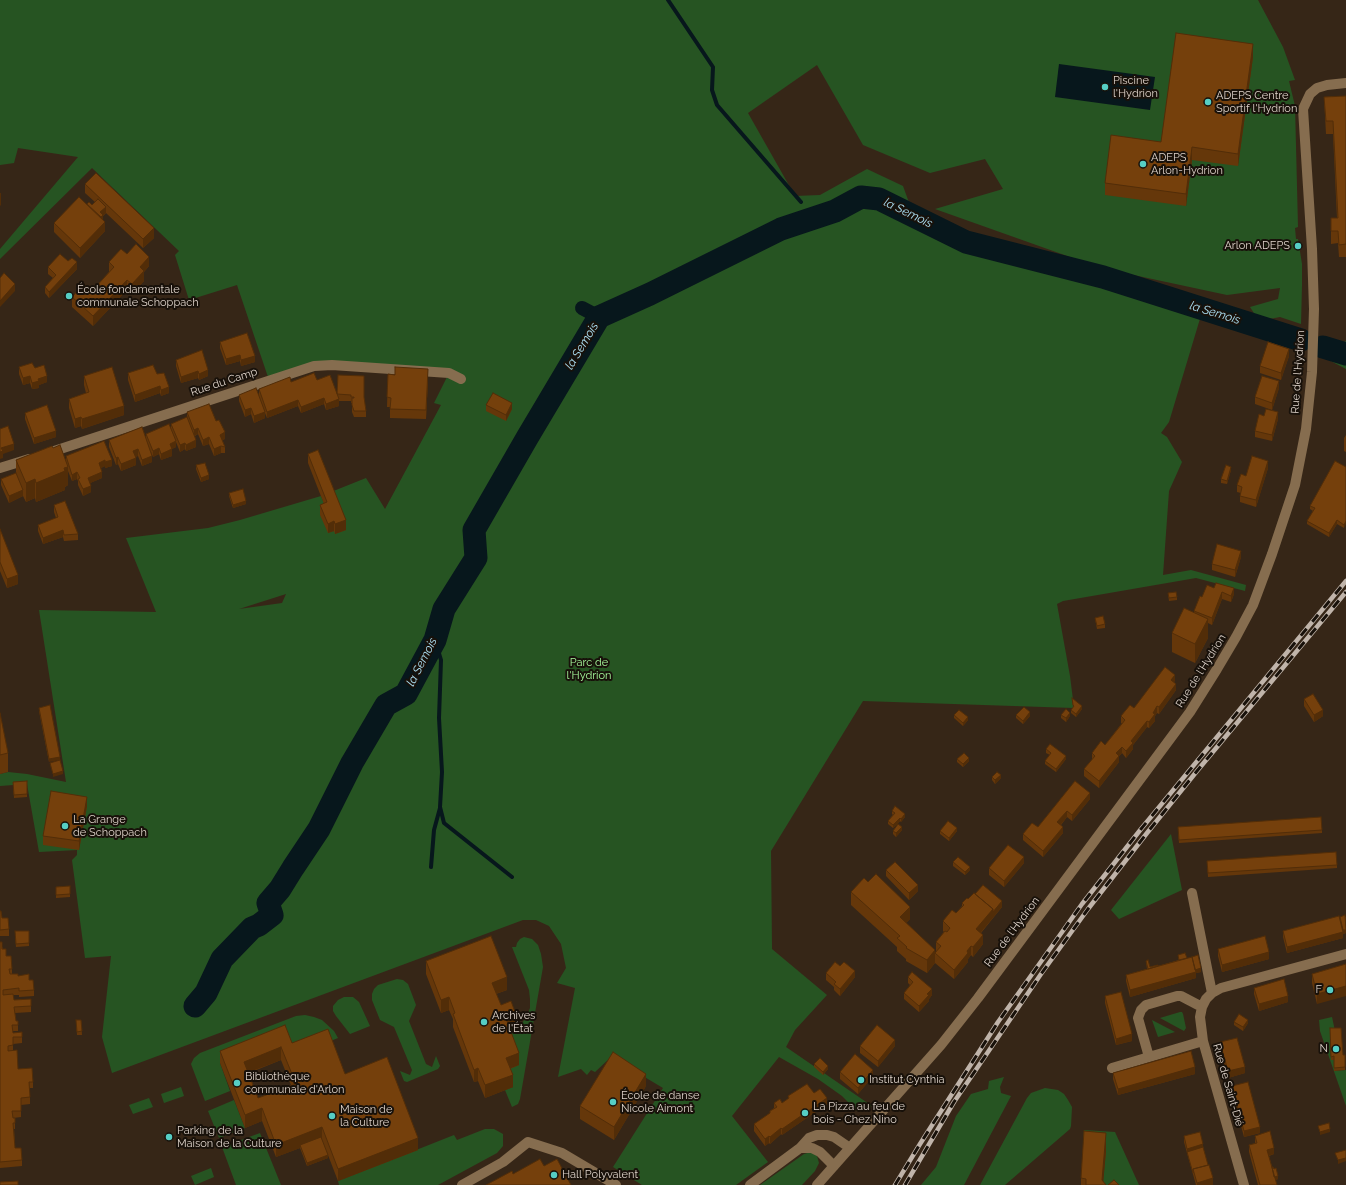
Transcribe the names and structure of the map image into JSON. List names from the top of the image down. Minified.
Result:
{"streets":{"street":["Rue de l'Hydrion","Rue du Camp","Rue de Saint-Dié"]},"water":["la Semois"],"parks":["Parc de l'Hydrion"],"places":["Piscine l'Hydrion","ADEPS Centre Sportif l'Hydrion","ADEPS Arlon-Hydrion","Arlon ADEPS","École fondamentale communale Schoppach","La Grange de Schoppach","F","Archives de l'État","N","Institut Cynthia","Bibliothèque communale d'Arlon","École de danse Nicole Aimont","La Pizza au feu de bois - Chez Nino","Maison de la Culture","Parking de la Maison de la Culture","Hall Polyvalent"]}
